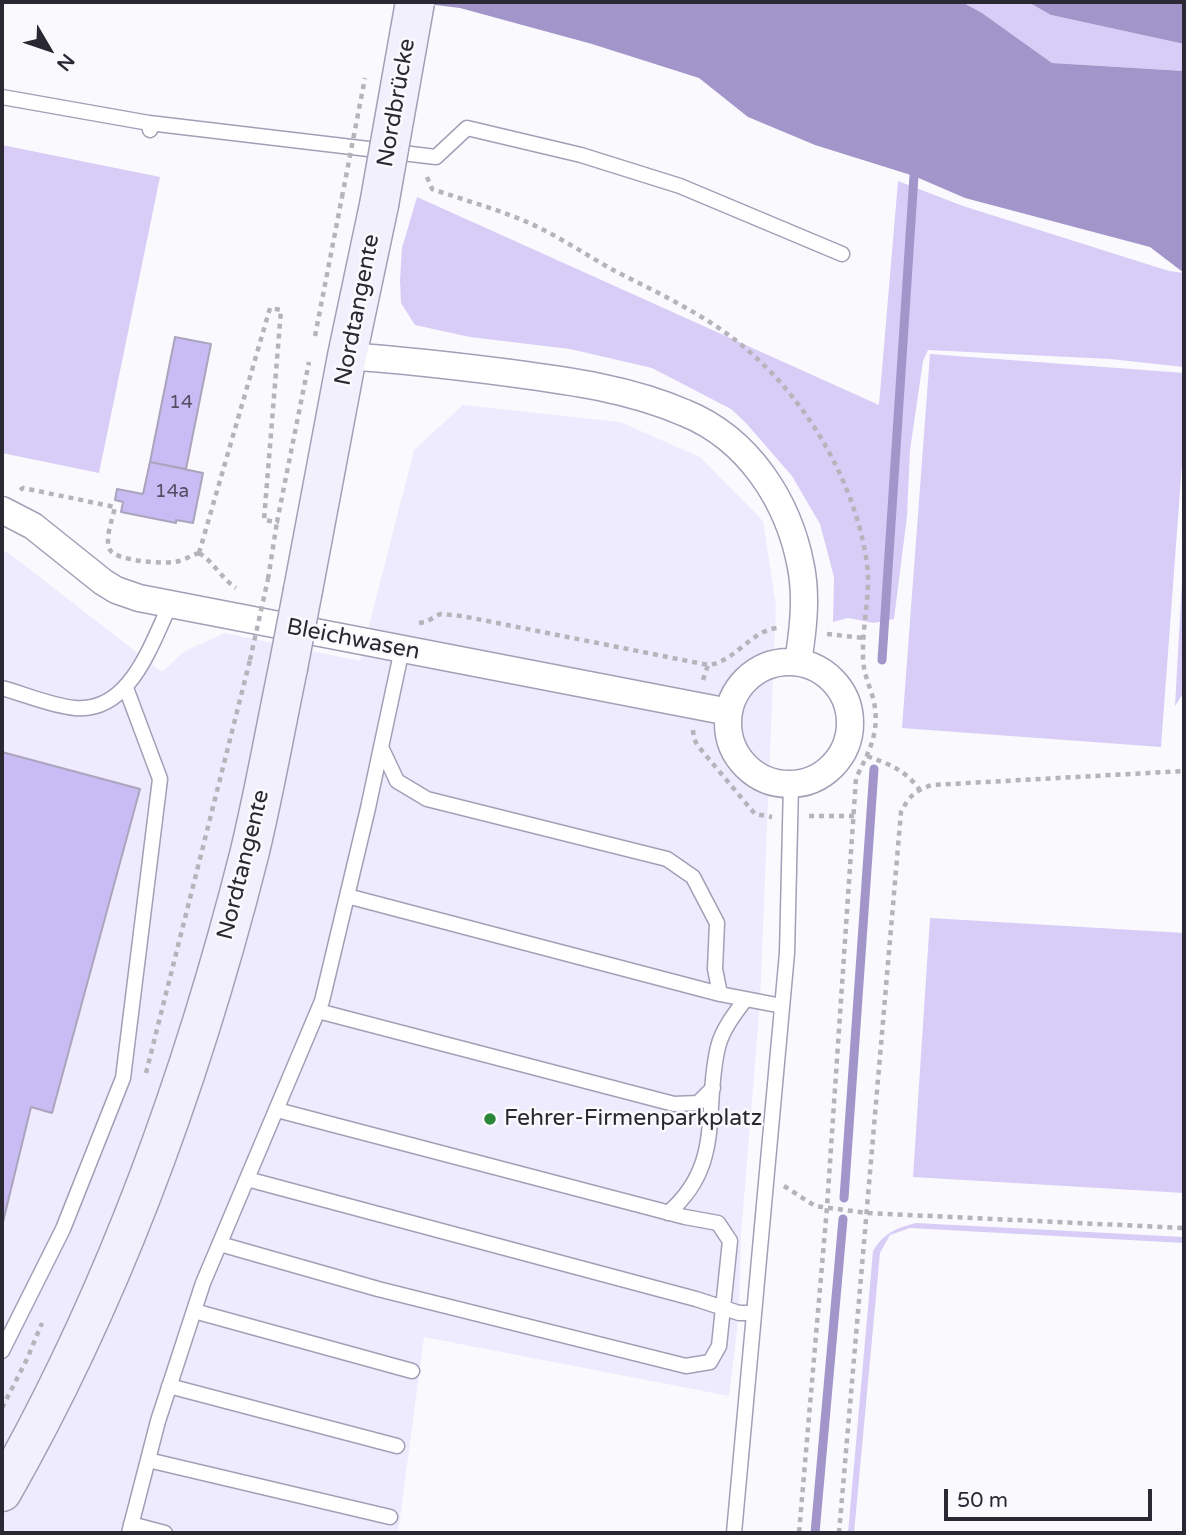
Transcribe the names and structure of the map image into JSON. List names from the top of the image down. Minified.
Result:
{"streets":{"main road":["Nordbrücke","Nordtangente"],"street":["Bleichwasen"]},"crossings":[["Nordbrücke","Nordtangente"]],"places":["Fehrer-Firmenparkplatz"],"house_numbers":["14","14a"],"scale_bar":"50 m","north":"bottom right"}
